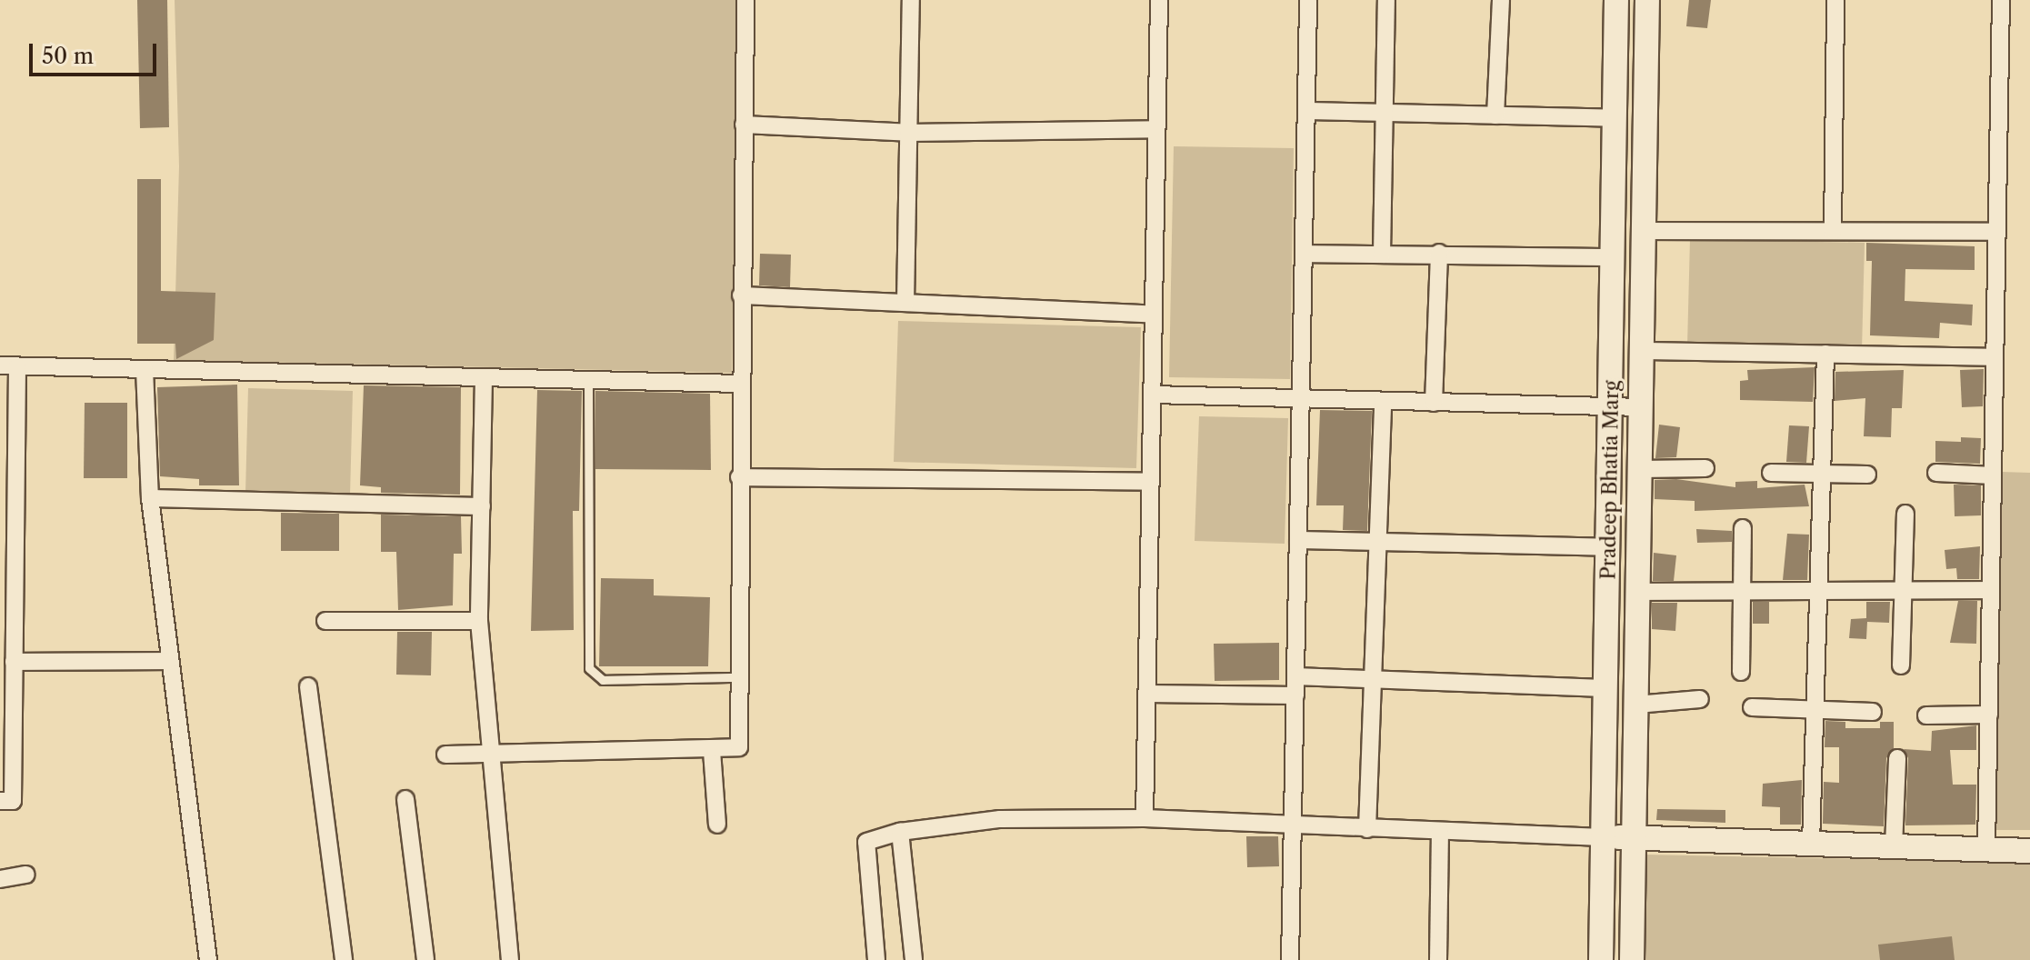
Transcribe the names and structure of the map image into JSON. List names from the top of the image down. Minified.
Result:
{"streets":{"street":["Pradeep Bhatia Marg"]},"scale_bar":"50 m"}
